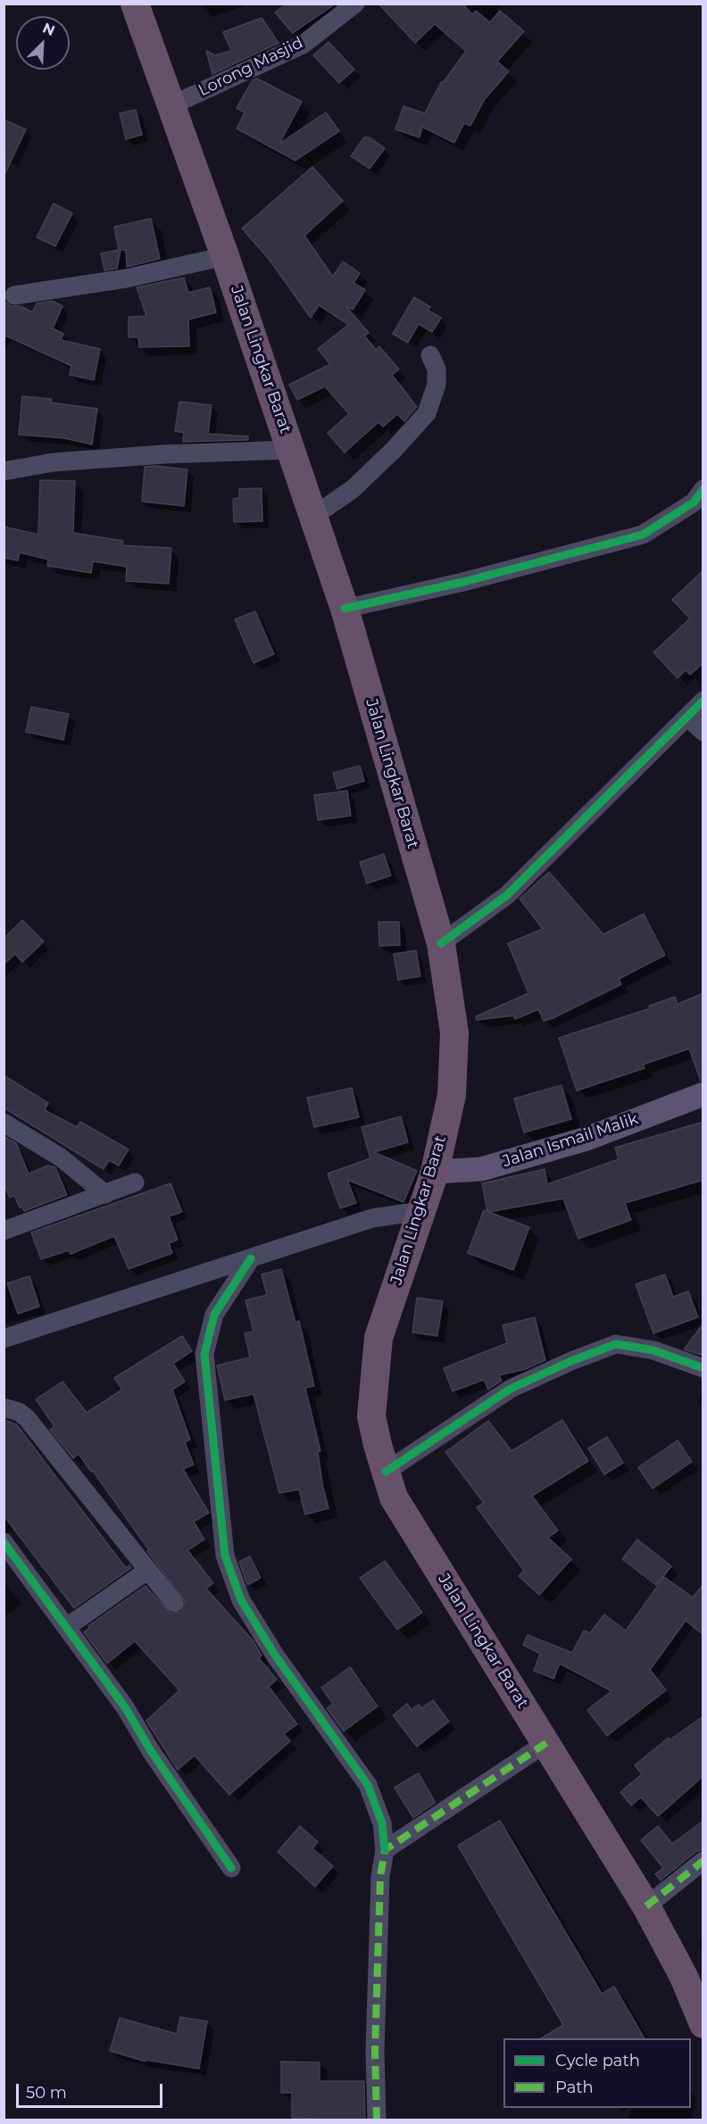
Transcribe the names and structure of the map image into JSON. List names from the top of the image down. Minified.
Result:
{"streets":{"highway":["Jalan Lingkar Barat"],"main road":["Jalan Ismail Malik"],"street":["Lorong Masjid"]},"crossings":[["Lorong Masjid","Jalan Lingkar Barat"],["Jalan Lingkar Barat","Jalan Ismail Malik"]],"legend":["Cycle path","Path"],"scale_bar":"50 m","north":"top right"}
